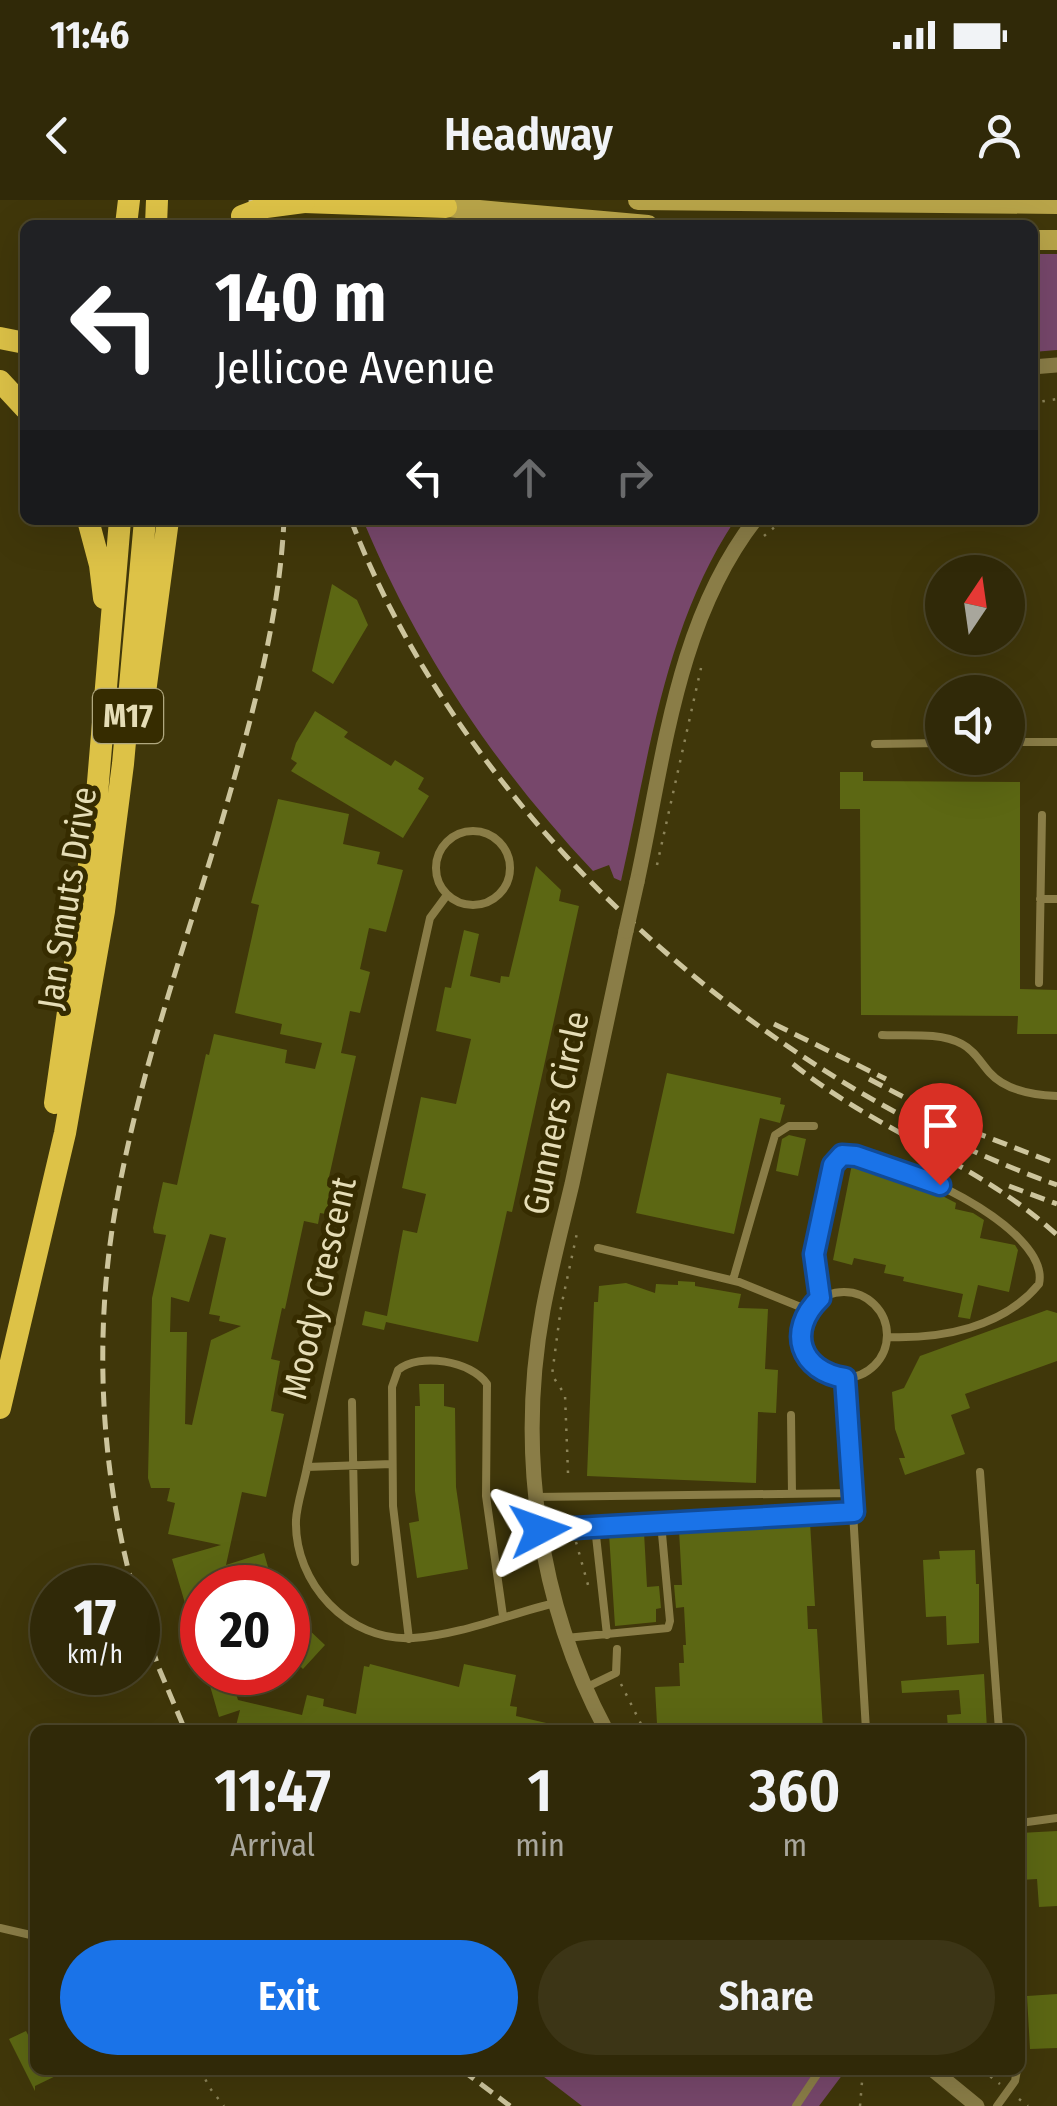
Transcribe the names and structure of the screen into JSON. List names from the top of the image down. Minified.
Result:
{"streets":{"main road":["M17","Jan Smuts Drive"],"street":["Gunners Circle"],"lane":["Moody Crescent"]},"crossings":[["Gunners Circle","Moody Crescent"]],"north":"top","page":{"status":"11:46","header":"Headway","turn":["140 m","Jellicoe Avenue"],"speed":"17 km/h","limit":"20","eta":["11:47","Arrival","1","min","360","m"],"buttons":["Exit","Share"]}}
